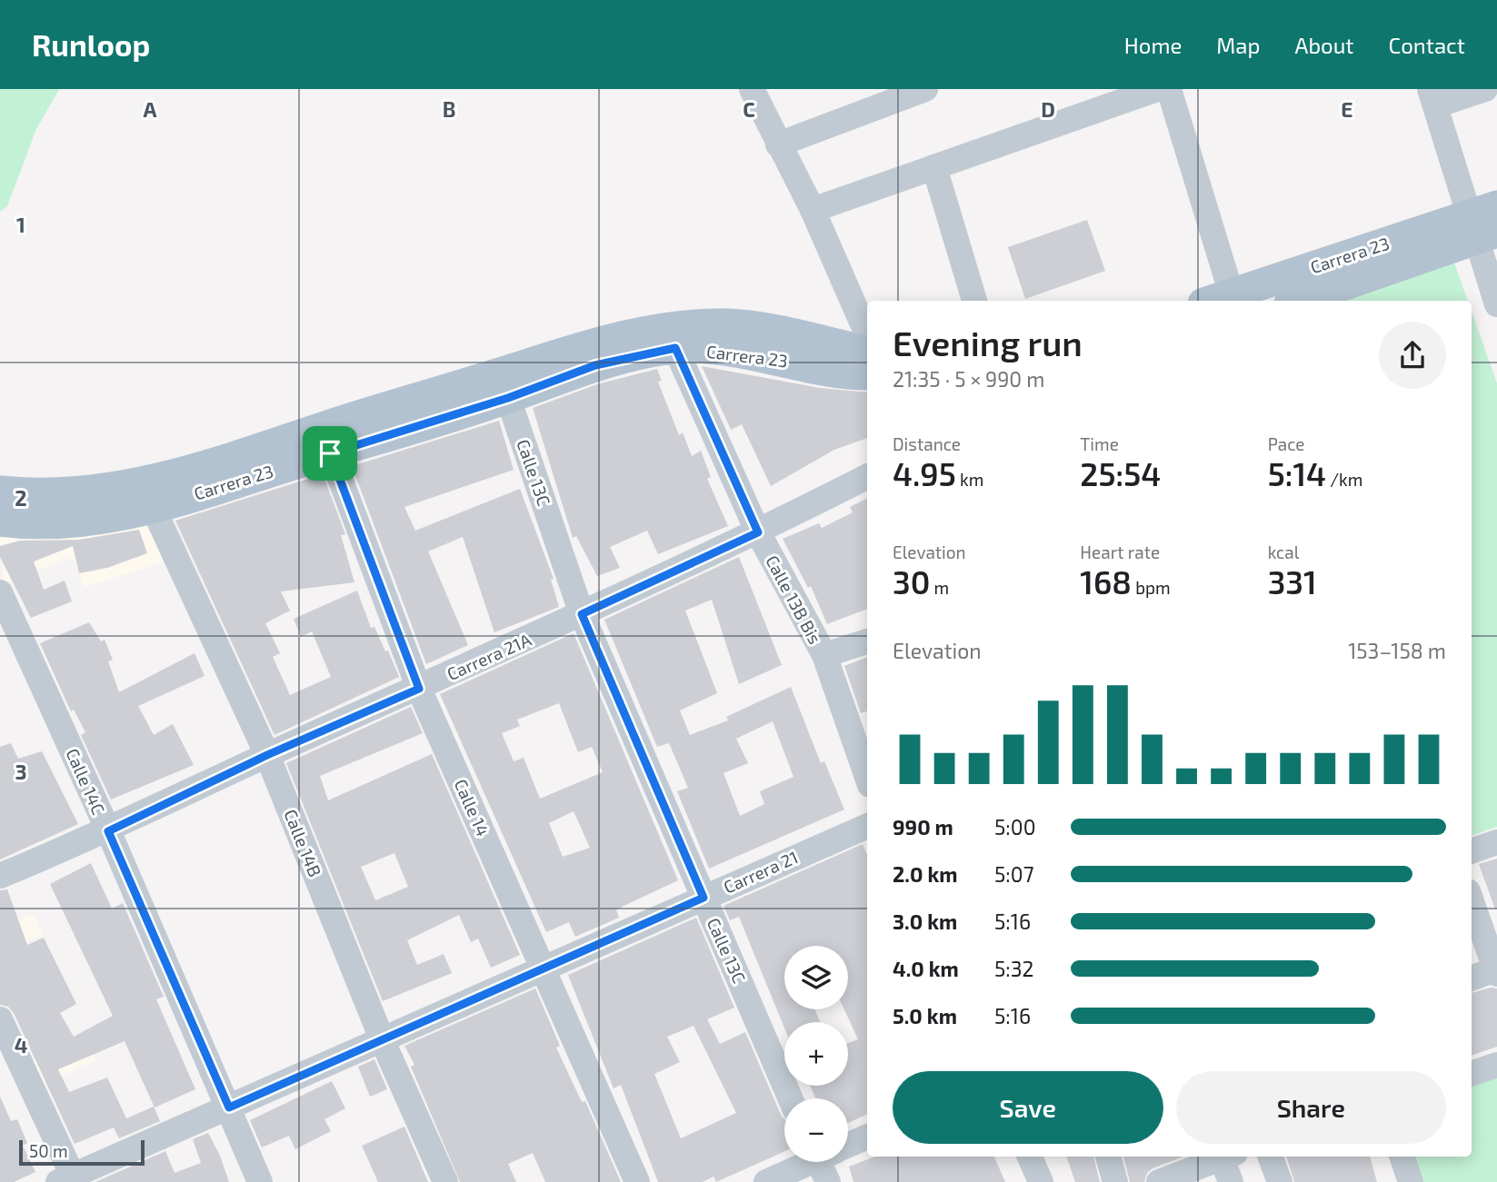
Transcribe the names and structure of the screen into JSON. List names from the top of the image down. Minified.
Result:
{"streets":{"main road":["Carrera 23"],"street":["Calle 13C","Calle 13B Bis","Carrera 21A","Calle 14C","Calle 14","Calle 14B","Carrera 21"]},"crossings":[["Carrera 23","Calle 13C"],["Carrera 23","Calle 13B Bis"],["Carrera 23","Calle 14"],["Carrera 23","Calle 14B"],["Calle 13C","Carrera 21A"],["Calle 13C","Carrera 21"],["Calle 13B Bis","Carrera 21A"],["Carrera 21A","Calle 14C"],["Carrera 21A","Calle 14"],["Carrera 21A","Calle 14B"],["Calle 14C","Carrera 21"],["Calle 14","Carrera 21"],["Calle 14B","Carrera 21"]],"scale_bar":"50 m","page":{"header":"Runloop","nav":["Home","Map","About","Contact"],"heading":["Evening run","21:35 · 5 × 990 m"],"stats":[["Distance","4.95 km"],["Time","25:54"],["Pace","5:14 /km"],["Elevation","30 m"],["Heart rate","168 bpm"],["kcal","331"]],"chart":["Elevation","153–158 m"],"list":[{"name":"990 m","note":"5:00"},{"name":"2.0 km","note":"5:07"},{"name":"3.0 km","note":"5:16"},{"name":"4.0 km","note":"5:32"},{"name":"5.0 km","note":"5:16"}],"map_buttons":["+","−"],"buttons":["Save","Share"],"scale":"50 m"},"grid":{"columns":["A","B","C","D","E"],"rows":["1","2","3","4"]}}
